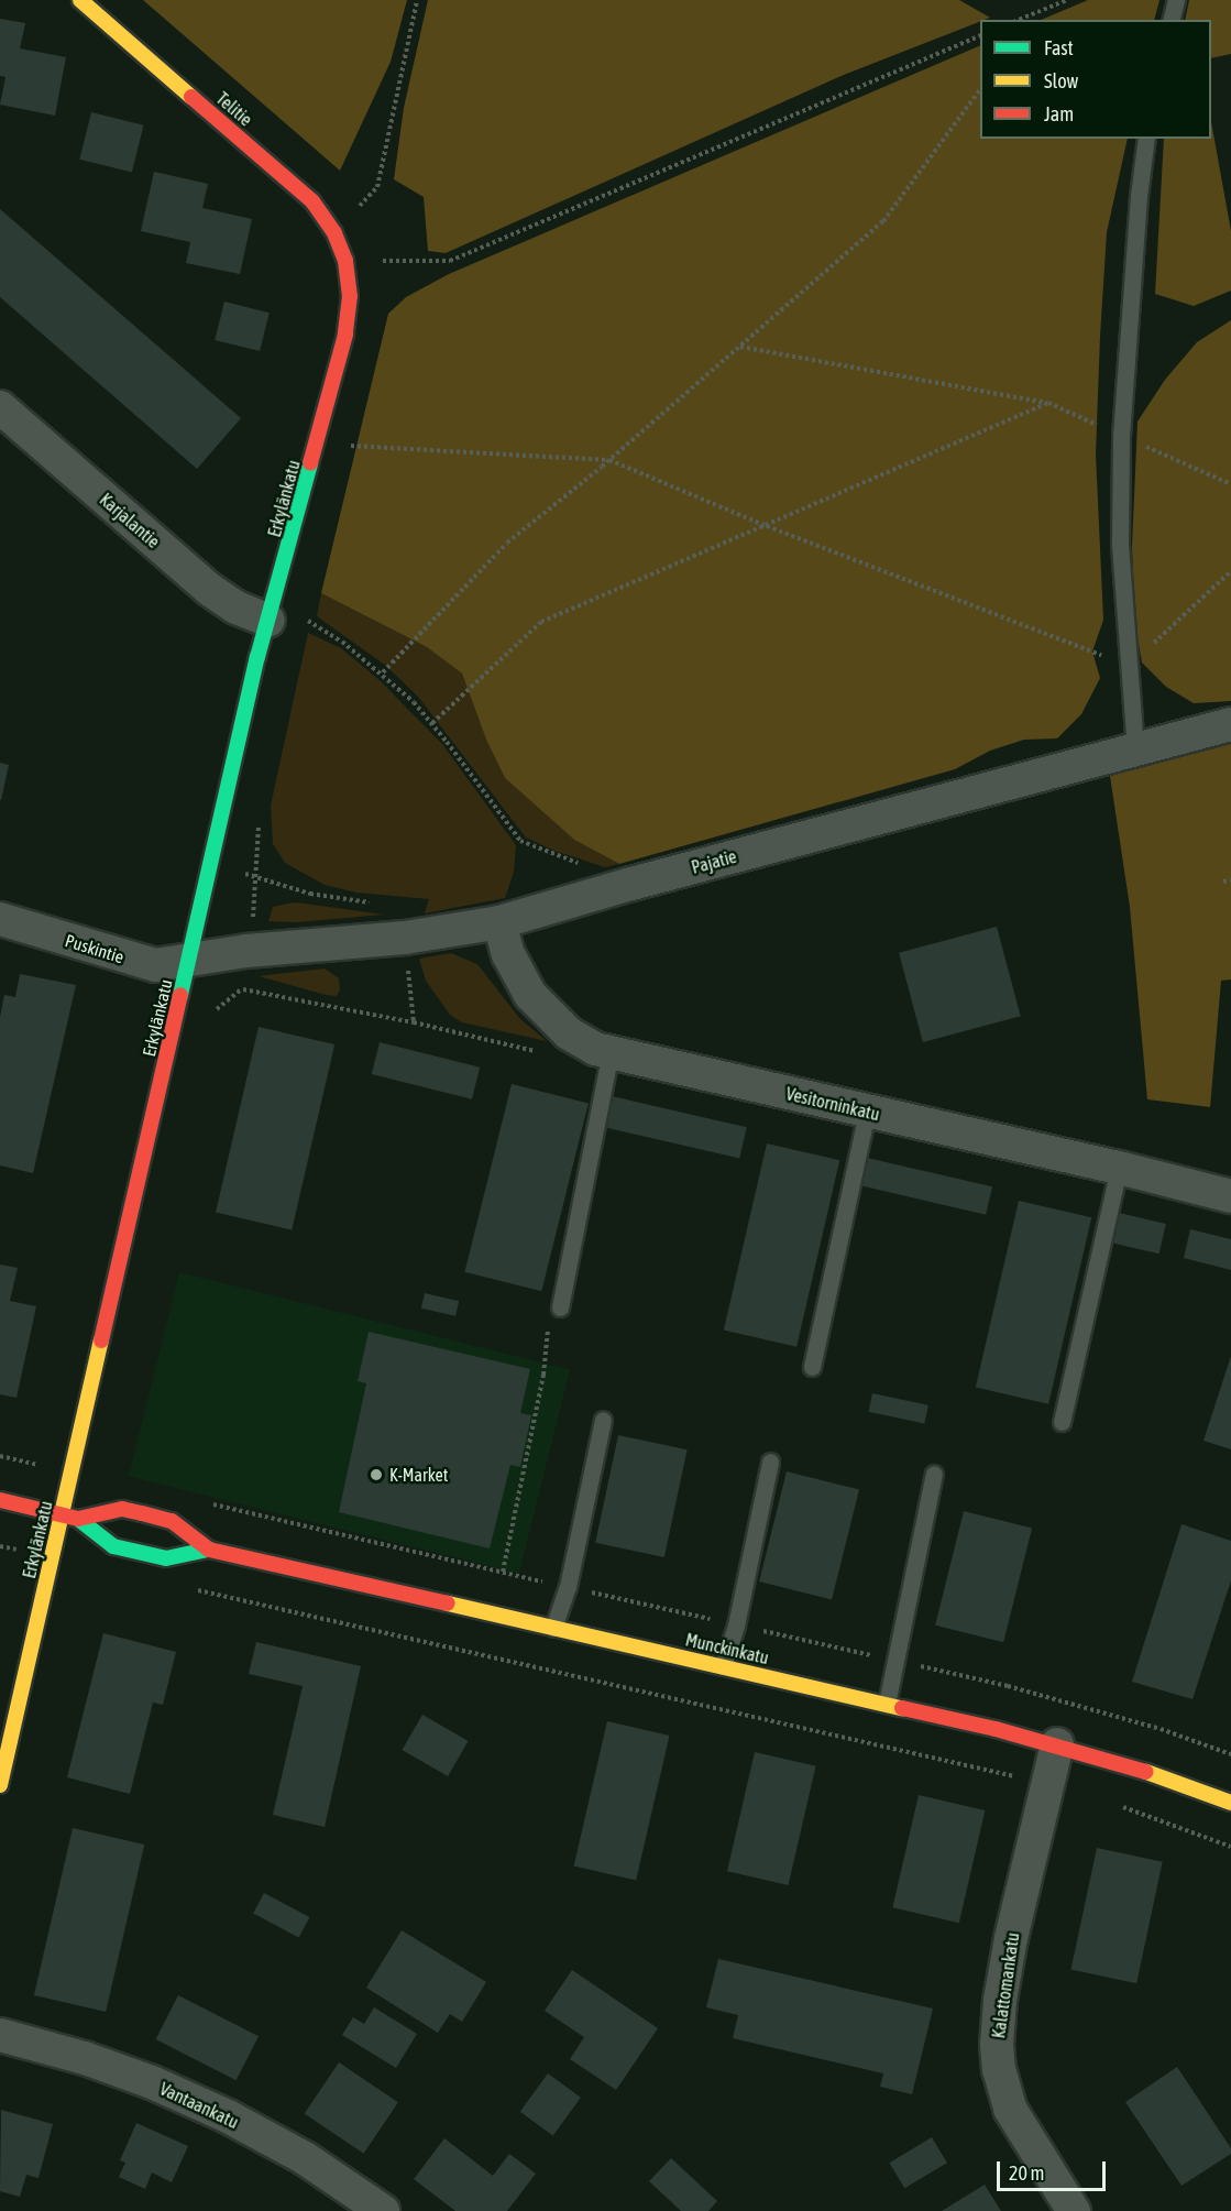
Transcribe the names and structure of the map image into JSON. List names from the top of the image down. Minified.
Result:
{"streets":{"street":["Telitie","Erkylänkatu","Karjalantie","Pajatie","Puskintie","Vesitorninkatu","Munckinkatu","Kalattomankatu","Vantaankatu"]},"crossings":[["Telitie","Erkylänkatu"],["Erkylänkatu","Karjalantie"],["Erkylänkatu","Pajatie"],["Erkylänkatu","Puskintie"],["Erkylänkatu","Munckinkatu"],["Pajatie","Puskintie"],["Pajatie","Vesitorninkatu"],["Munckinkatu","Kalattomankatu"]],"places":["K-Market"],"legend":["Fast","Slow","Jam"],"scale_bar":"20 m"}
